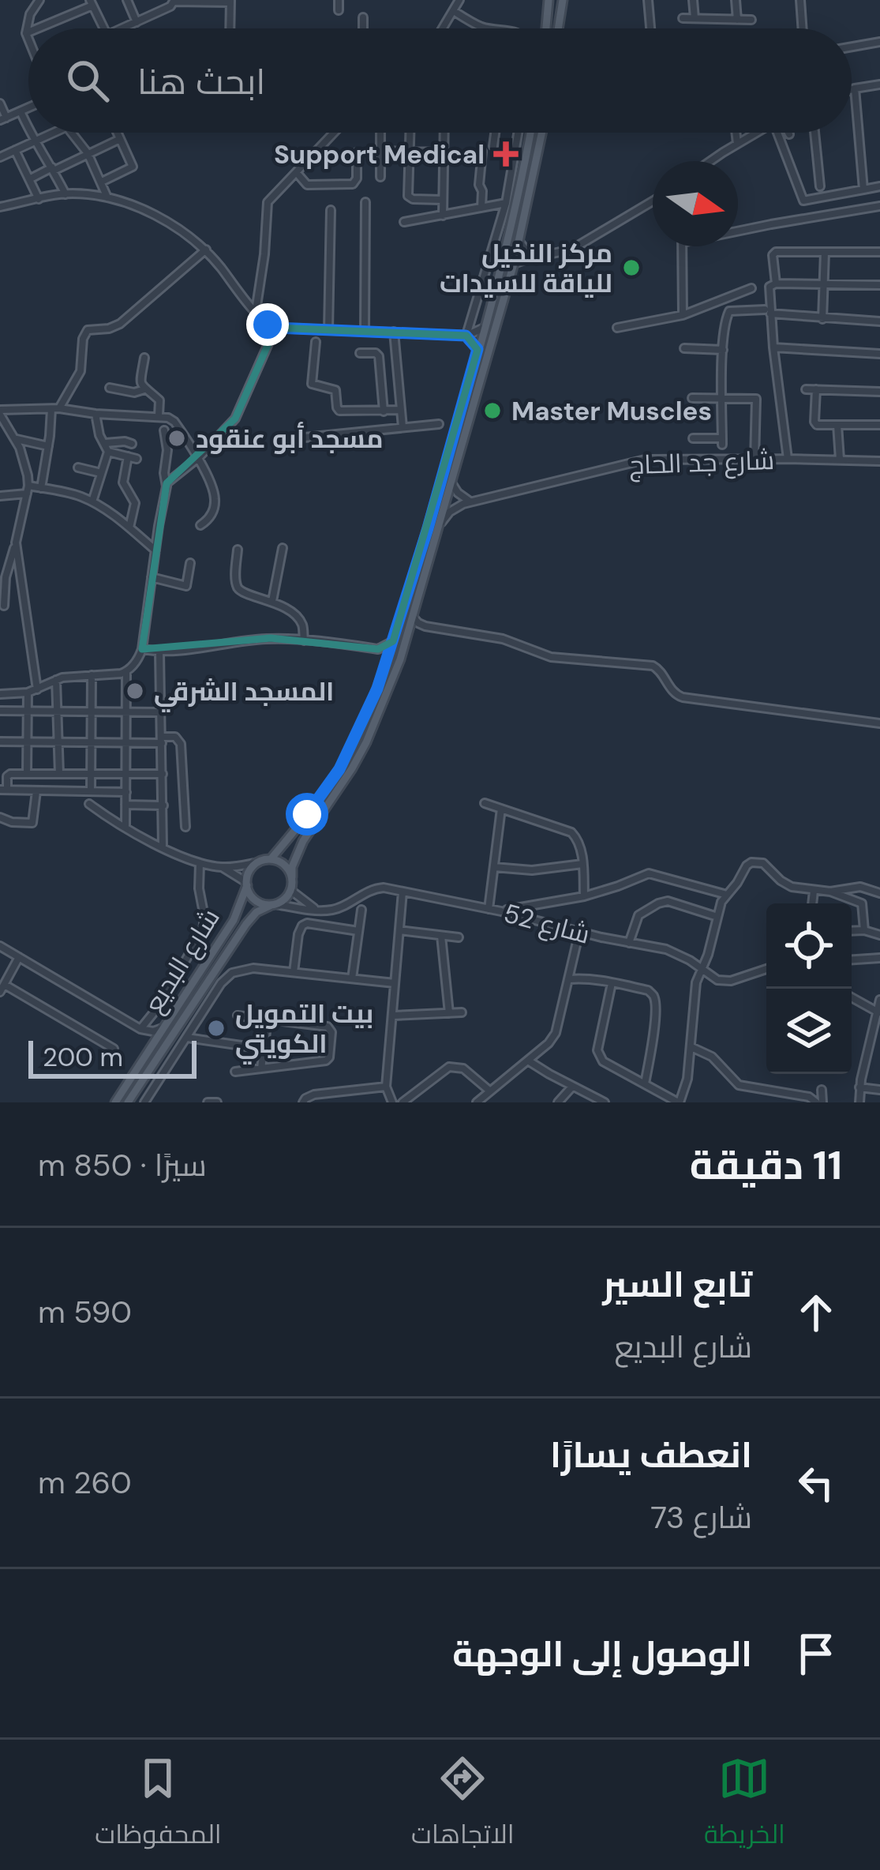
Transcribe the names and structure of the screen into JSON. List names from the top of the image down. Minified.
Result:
{"streets":{"main road":["شارع البديع"],"street":["شارع جد الحاج","شارع 52"]},"crossings":[["شارع 52","شارع البديع"]],"places":{"health":["Support Medical"],"other":["مركز النخيل للياقة للسيدات","Master Muscles","مسجد أبو عنقود","المسجد الشرقي","بيت التمويل الكويتي"]},"scale_bar":"200 m","north":"right","page":{"search":"ابحث هنا","scale":"200 m","heading":["11 دقيقة","سيرًا · 850 m"],"list":[["تابع السير","شارع البديع","590 m"],["انعطف يسارًا","شارع 73","260 m"],"الوصول إلى الوجهة"],"nav":["الخريطة","الاتجاهات","المحفوظات"]}}
